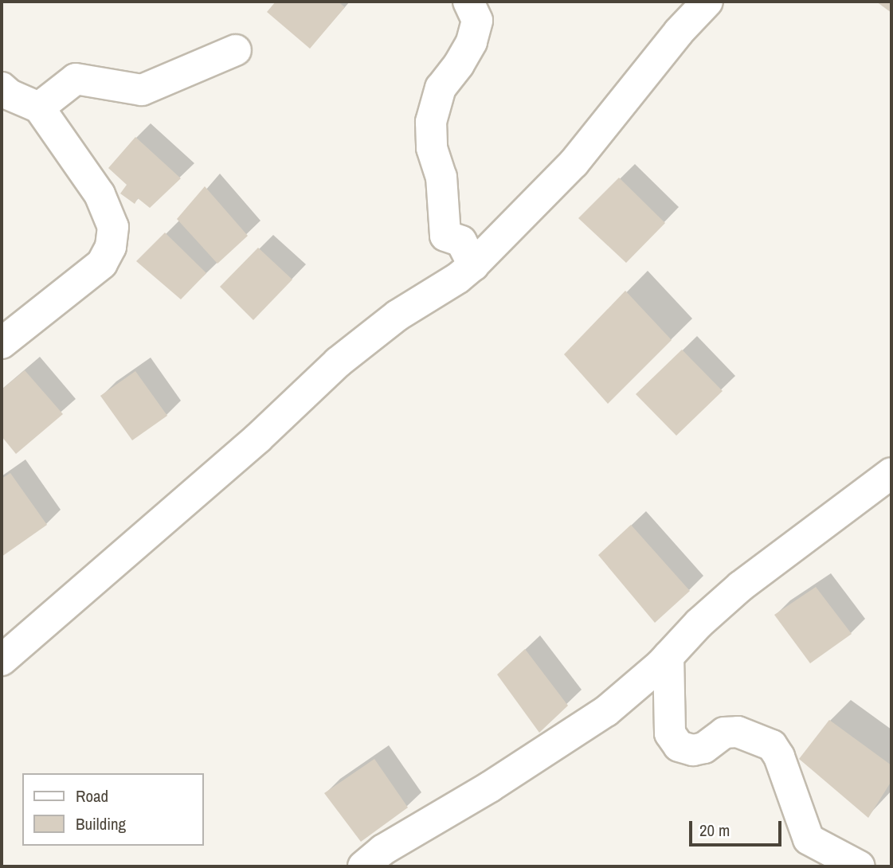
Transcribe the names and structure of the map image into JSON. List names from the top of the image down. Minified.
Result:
{"legend":["Road","Building"],"scale_bar":"20 m"}
